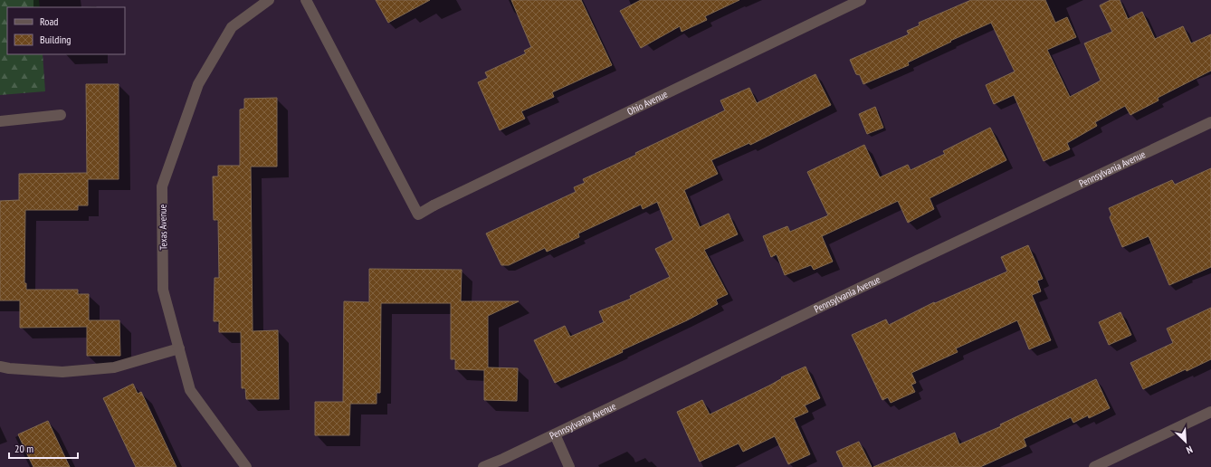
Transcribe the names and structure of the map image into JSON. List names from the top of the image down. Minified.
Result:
{"streets":{"street":["Ohio Avenue","Pennsylvania Avenue","Texas Avenue"]},"legend":["Road","Building"],"scale_bar":"20 m","north":"bottom right"}
